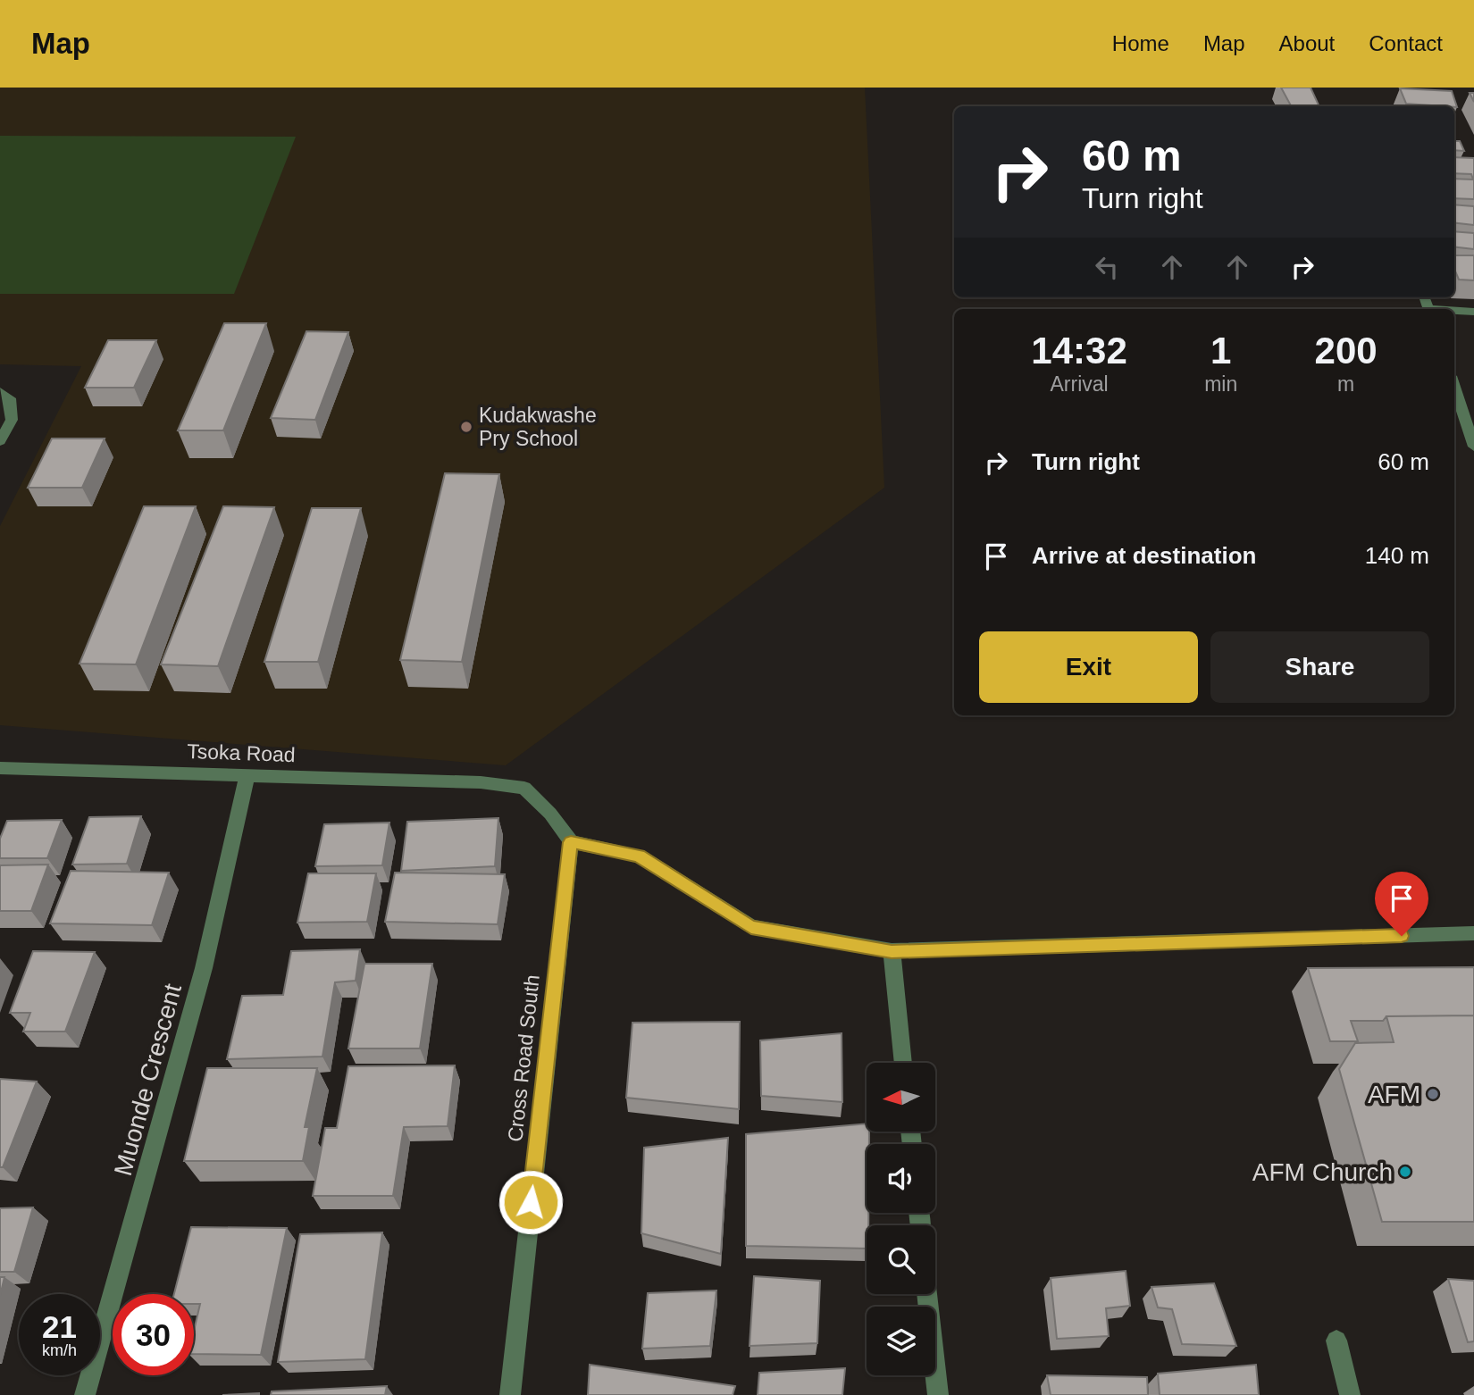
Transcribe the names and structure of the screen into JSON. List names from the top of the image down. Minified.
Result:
{"streets":{"street":["Tsoka Road","Cross Road South","Muonde Crescent"]},"crossings":[["Tsoka Road","Cross Road South"],["Tsoka Road","Muonde Crescent"]],"places":["Kudakwashe Pry School","AFM","AFM Church"],"north":"left","page":{"header":"Map","nav":["Home","Map","About","Contact"],"turn":["60 m","Turn right"],"eta":["14:32","Arrival","1","min","200","m"],"list":[{"name":"Turn right","value":"60 m"},{"name":"Arrive at destination","value":"140 m"}],"buttons":["Exit","Share"],"speed":"21 km/h","limit":"30"}}
